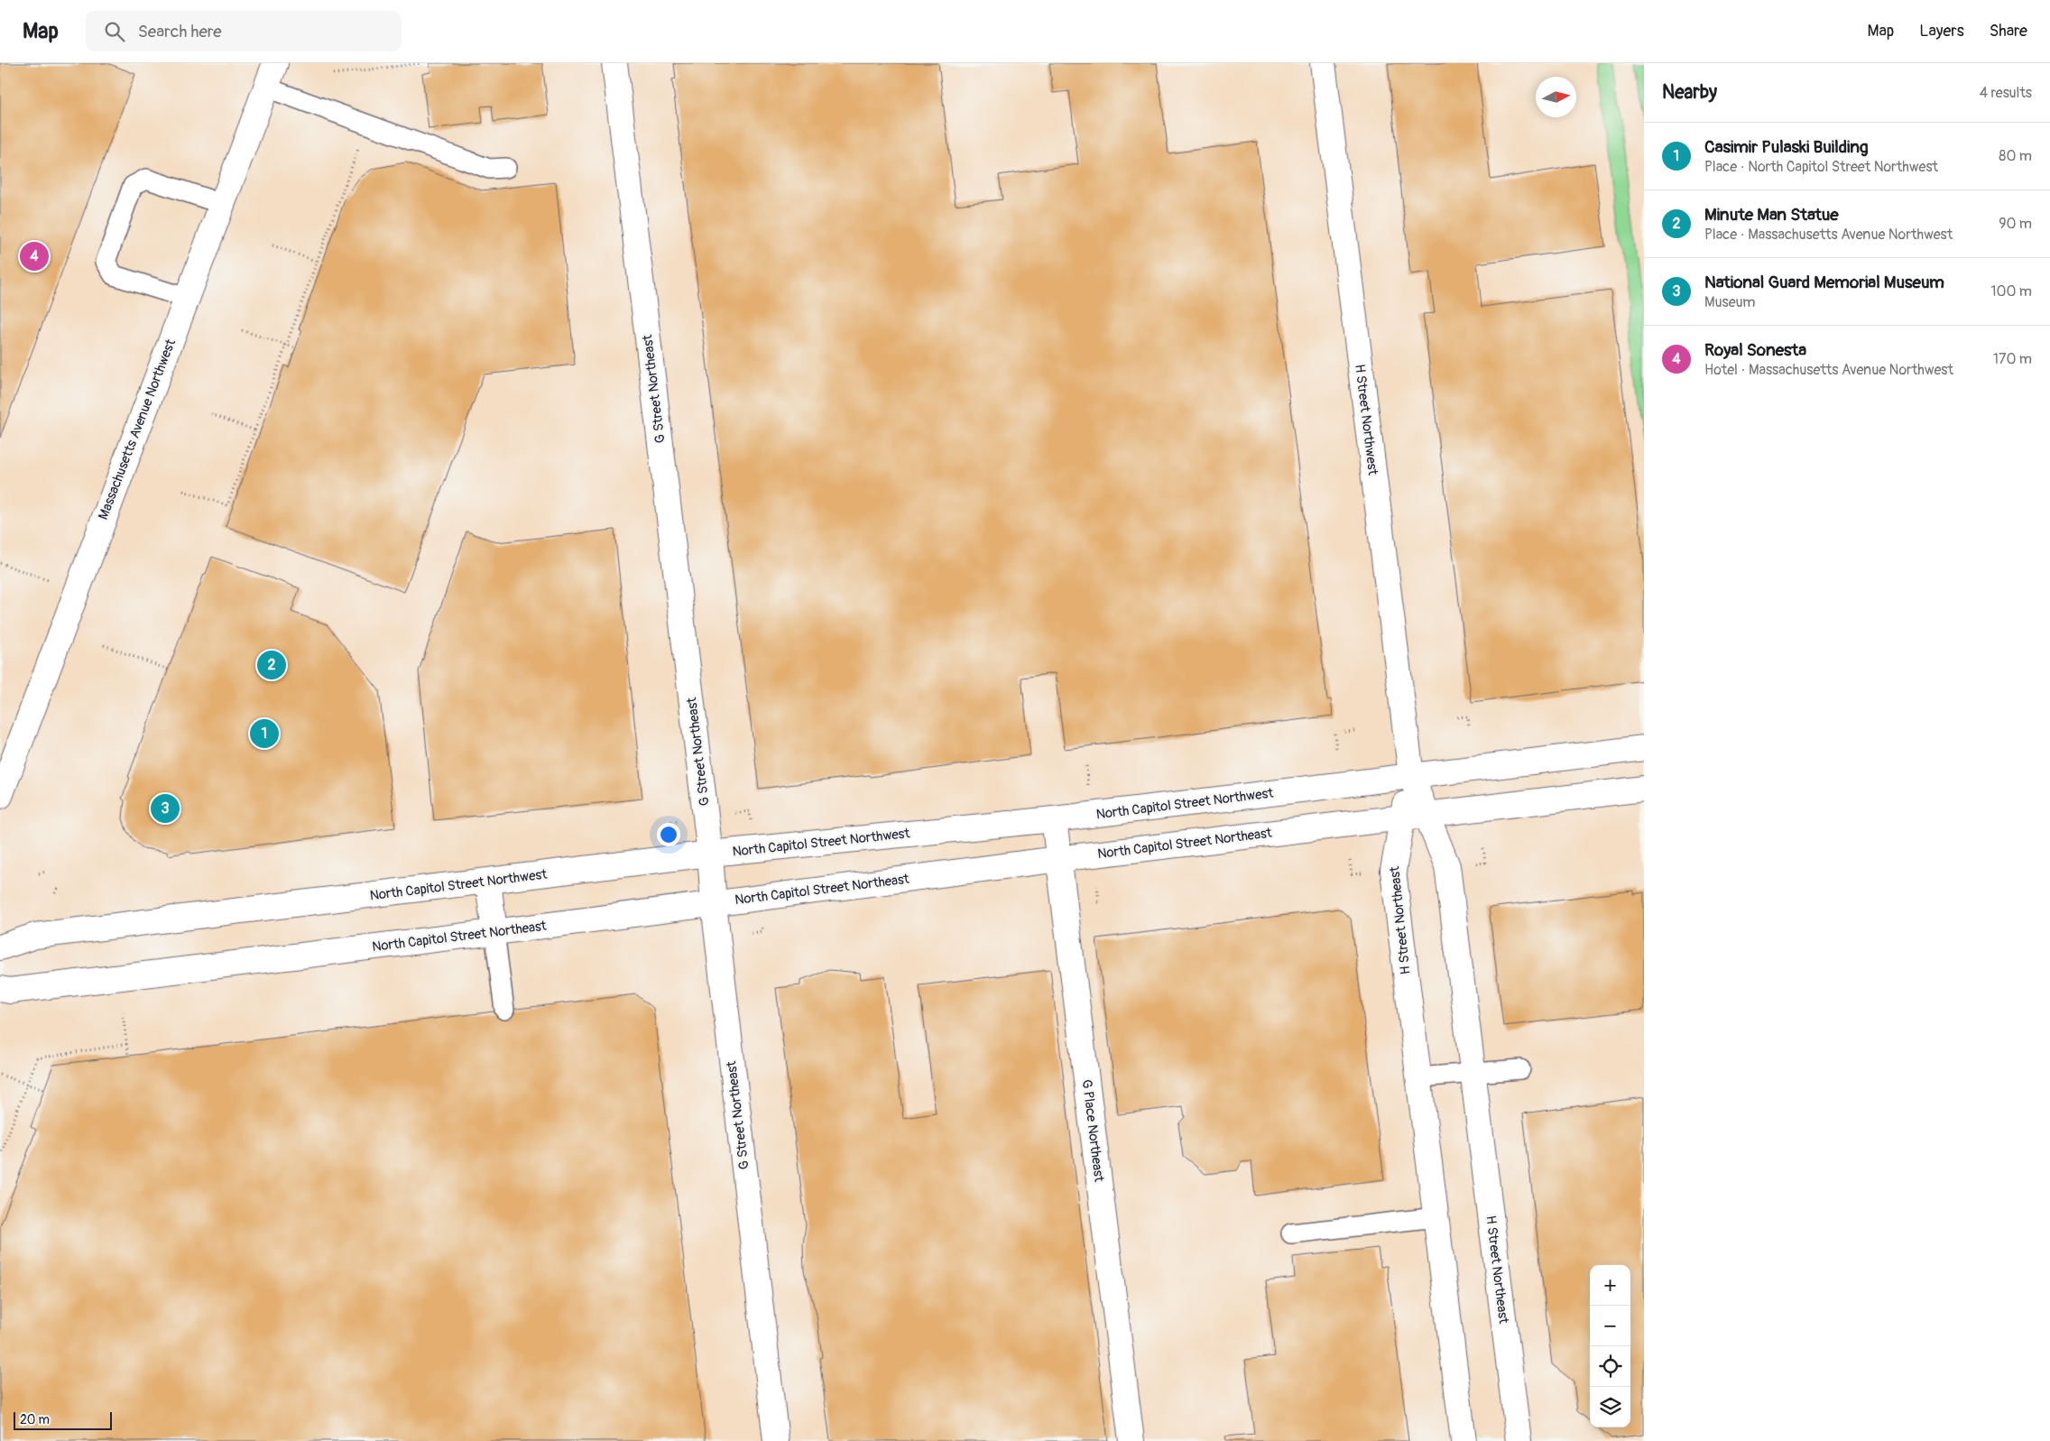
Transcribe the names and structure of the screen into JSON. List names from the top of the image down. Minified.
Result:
{"streets":{"main road":["G Street Northeast","H Street Northwest","Massachusetts Avenue Northwest","North Capitol Street Northwest","North Capitol Street Northeast","H Street Northeast","G Place Northeast"]},"crossings":[["G Street Northeast","North Capitol Street Northwest"],["G Street Northeast","North Capitol Street Northeast"],["H Street Northwest","North Capitol Street Northwest"],["H Street Northwest","H Street Northeast"],["North Capitol Street Northwest","H Street Northeast"],["North Capitol Street Northwest","G Place Northeast"],["North Capitol Street Northeast","H Street Northeast"],["North Capitol Street Northeast","G Place Northeast"]],"scale_bar":"20 m","north":"right","page":{"header":"Map","search":"Search here","nav":["Map","Layers","Share"],"heading":["Nearby","4 results"],"list":[{"mark":"1","name":"Casimir Pulaski Building","note":"Place · North Capitol Street Northwest","value":"80 m"},{"mark":"2","name":"Minute Man Statue","note":"Place · Massachusetts Avenue Northwest","value":"90 m"},{"mark":"3","name":"National Guard Memorial Museum","note":"Museum","value":"100 m"},{"mark":"4","name":"Royal Sonesta","note":"Hotel · Massachusetts Avenue Northwest","value":"170 m"}],"pins":["4","2","1","3"],"map_buttons":["+","−"],"scale":"20 m"}}
